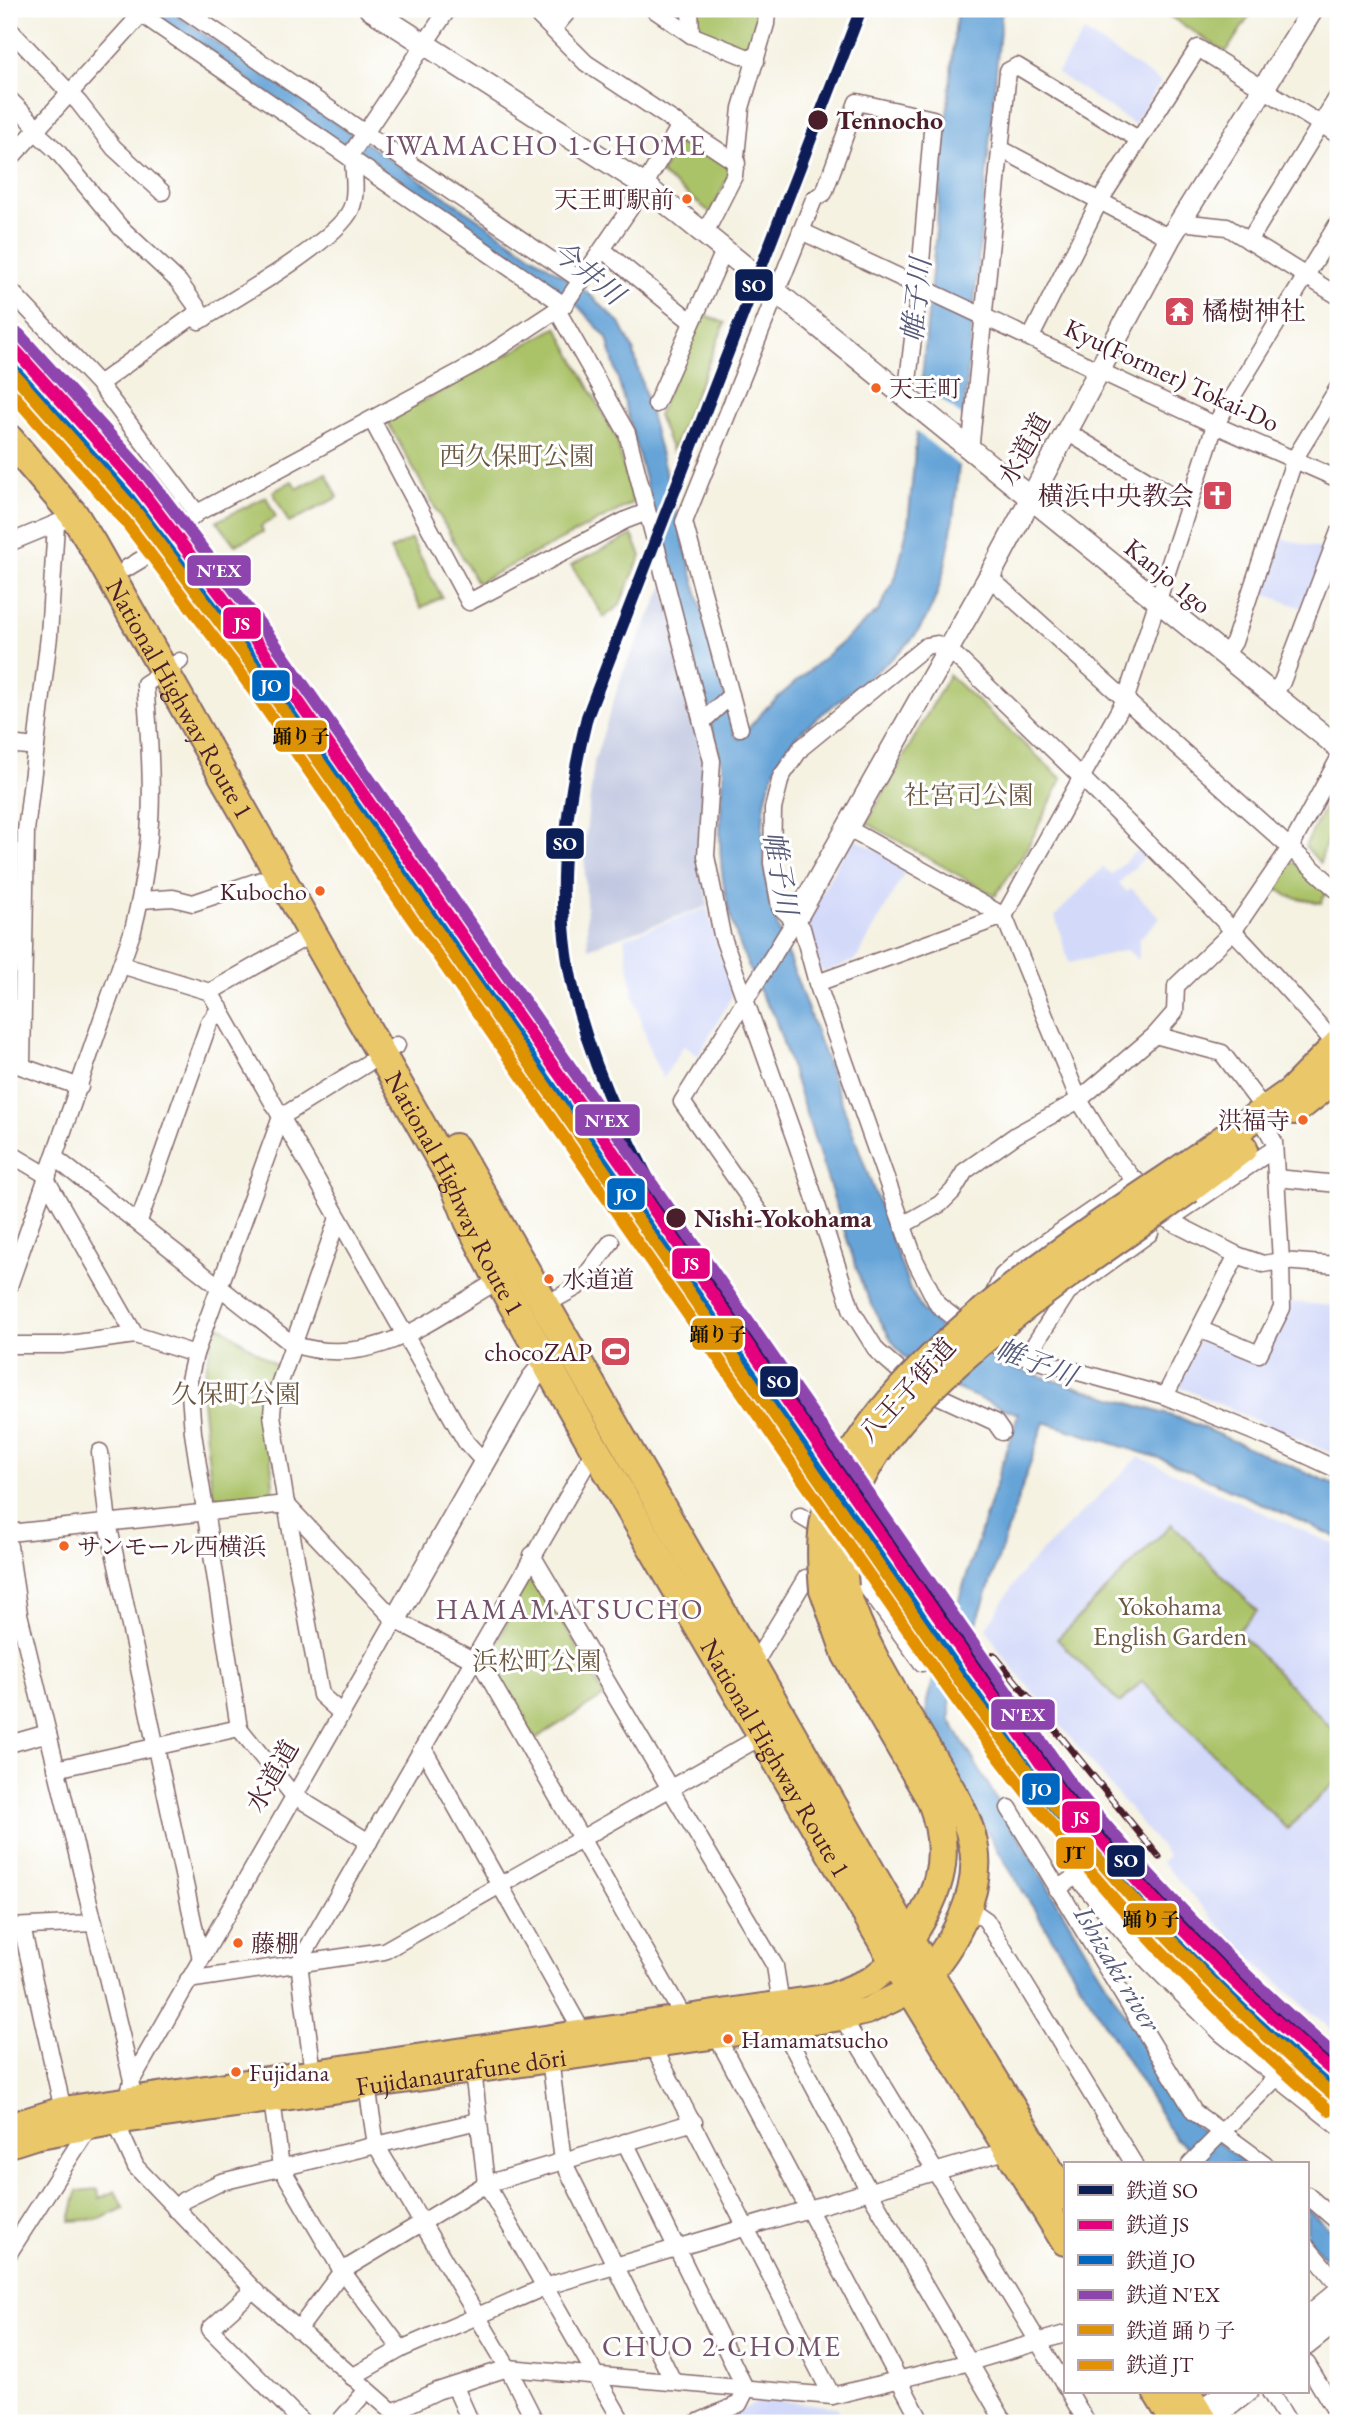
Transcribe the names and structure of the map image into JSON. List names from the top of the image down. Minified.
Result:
{"streets":{"highway":["National Highway Route 1","八王子街道"],"main road":["Fujidanaurafune dōri"],"street":["Kyu(Former) Tokai-Do","水道道","Kanjo 1go"]},"crossings":[["Kyu(Former) Tokai-Do","水道道"],["水道道","Kanjo 1go"],["水道道","National Highway Route 1"],["水道道","Fujidanaurafune dōri"],["National Highway Route 1","八王子街道"],["National Highway Route 1","Fujidanaurafune dōri"],["八王子街道","Fujidanaurafune dōri"]],"districts":["IWAMACHO 1-CHOME","HAMAMATSUCHO","CHUO 2-CHOME"],"water":["今井川","帷子川","Ishizaki river"],"parks":["西久保町公園","社宮司公園","久保町公園","Yokohama English Garden","浜松町公園"],"places":{"other":["Tennocho","天王町駅前","天王町","Kubocho","洪福寺","Nishi-Yokohama","水道道","サンモール西横浜","藤棚","Hamamatsucho","Fujidana"],"temple":["橘樹神社"],"church":["横浜中央教会"],"sports":["chocoZAP"]},"lines":["rail line SO","rail line N'EX","rail line JS","rail line JO","rail line 踊り子","rail line JT"],"legend":["鉄道 SO","鉄道 JS","鉄道 JO","鉄道 N'EX","鉄道 踊り子","鉄道 JT"]}
